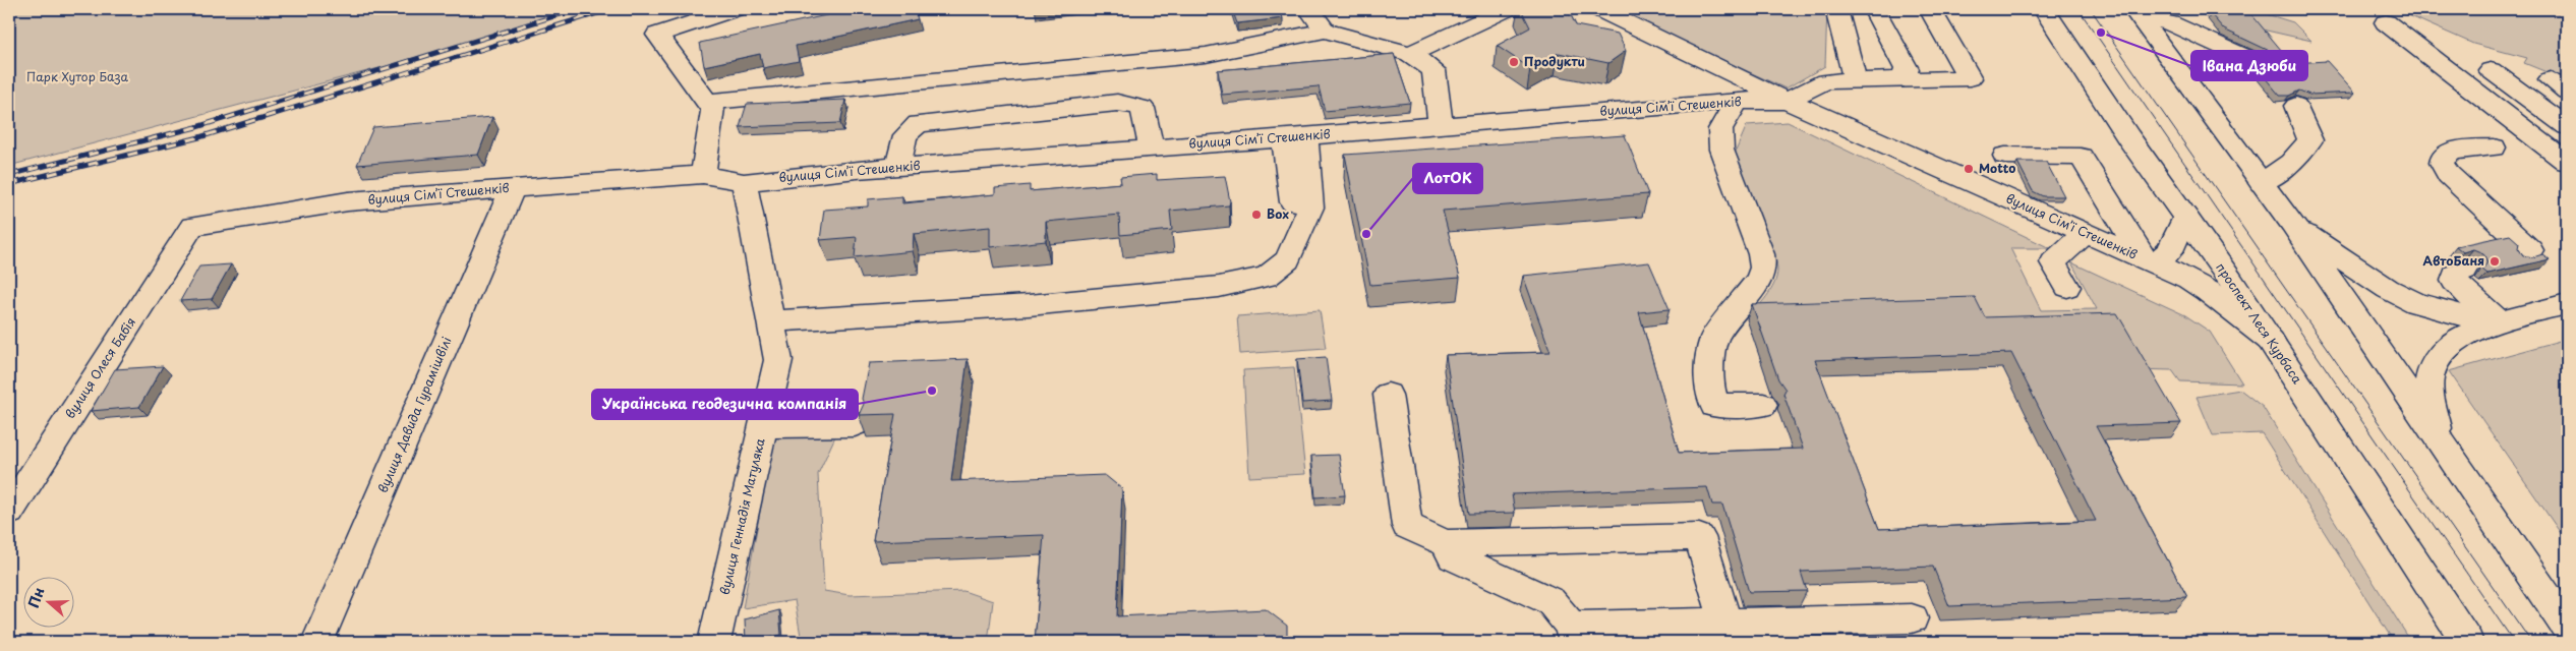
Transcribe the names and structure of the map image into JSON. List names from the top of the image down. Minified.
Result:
{"streets":{"street":["вулиця Сімʼї Стешенків","проспект Леся Курбаса","вулиця Олеся Бабія","вулиця Давида Гурамішвілі","вулиця Геннадія Матуляка"]},"crossings":[["вулиця Сімʼї Стешенків","проспект Леся Курбаса"],["вулиця Сімʼї Стешенків","вулиця Олеся Бабія"],["вулиця Сімʼї Стешенків","вулиця Давида Гурамішвілі"],["вулиця Сімʼї Стешенків","вулиця Геннадія Матуляка"]],"parks":["Парк Хутор База"],"places":["Івана Дзюби","Продукти","Motto","Box","ЛотОК","АвтоБаня","Українська геодезична компанія"],"north":"left"}
